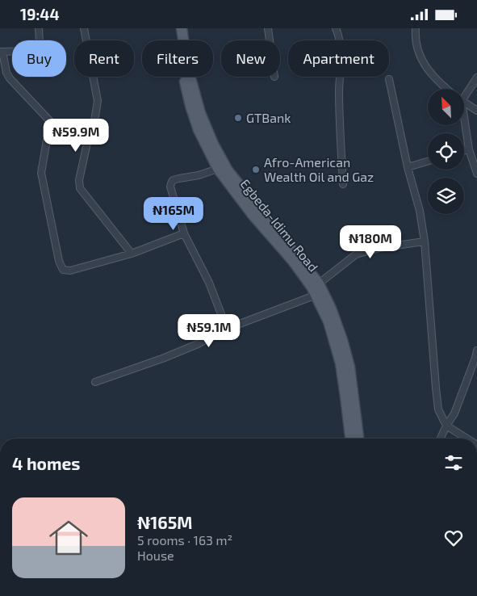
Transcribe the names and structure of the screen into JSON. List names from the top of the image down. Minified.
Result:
{"streets":{"main road":["Egbeda-Idimu Road"]},"places":["GTBank","Afro-American Wealth Oil and Gaz"],"north":"top left","page":{"status":"19:44","chip":["Buy","Rent","Filters","New","Apartment"],"price":["₦59.9M","₦165M","₦180M","₦59.1M"],"heading":"4 homes","list":[{"name":"₦165M","note":"5 rooms · 163 m² · House"}]}}
